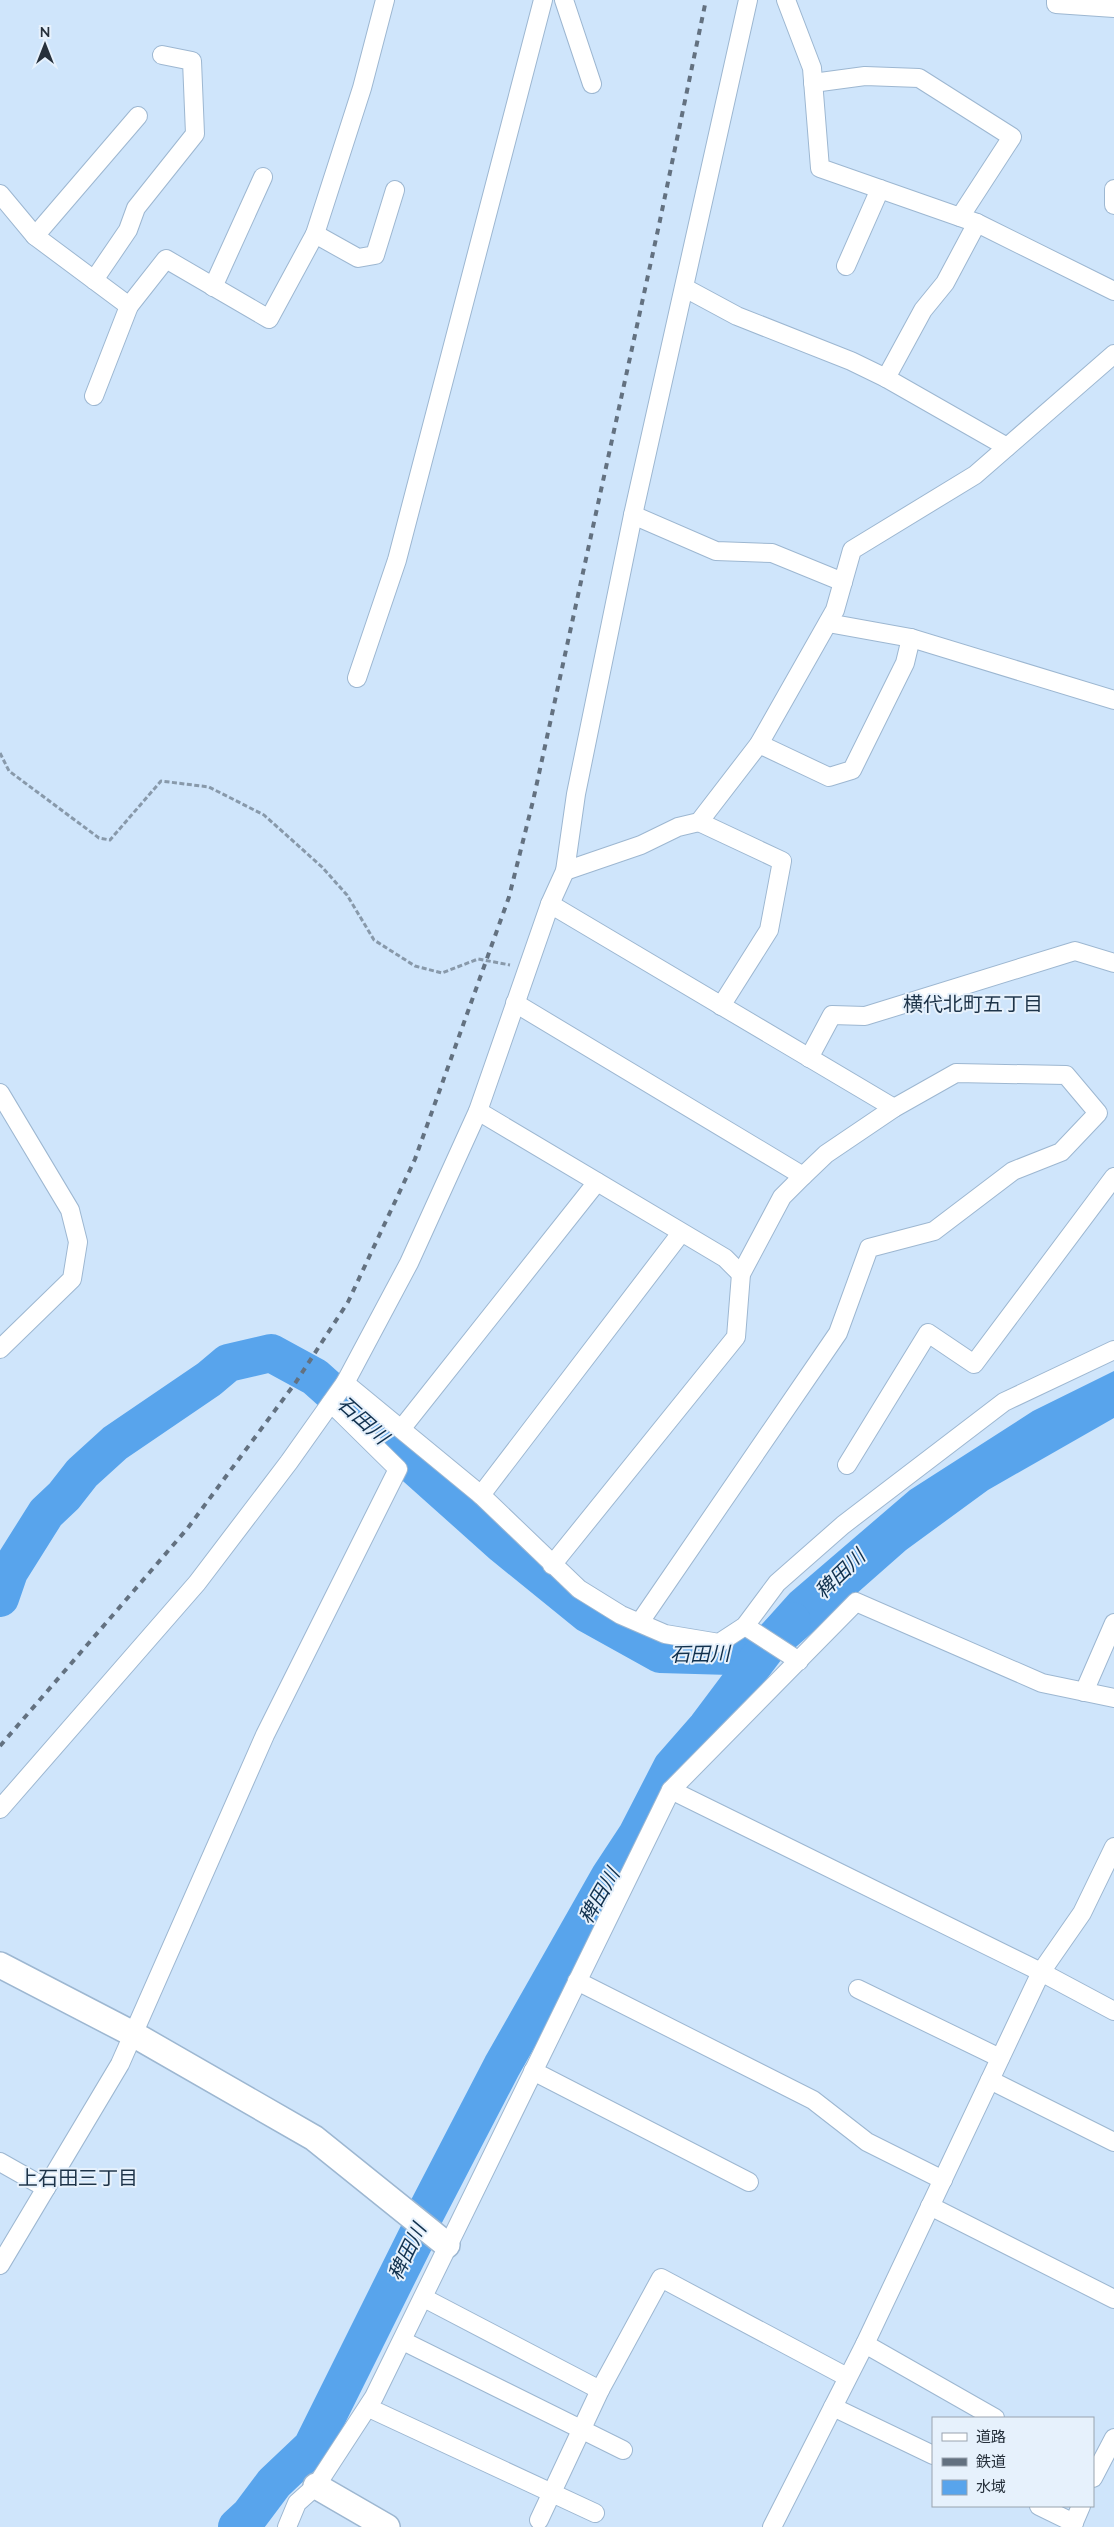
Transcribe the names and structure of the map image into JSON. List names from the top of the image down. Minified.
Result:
{"districts":["横代北町五丁目","上石田三丁目"],"water":["石田川","稗田川"],"legend":["道路","鉄道","水域"],"north":"top"}
